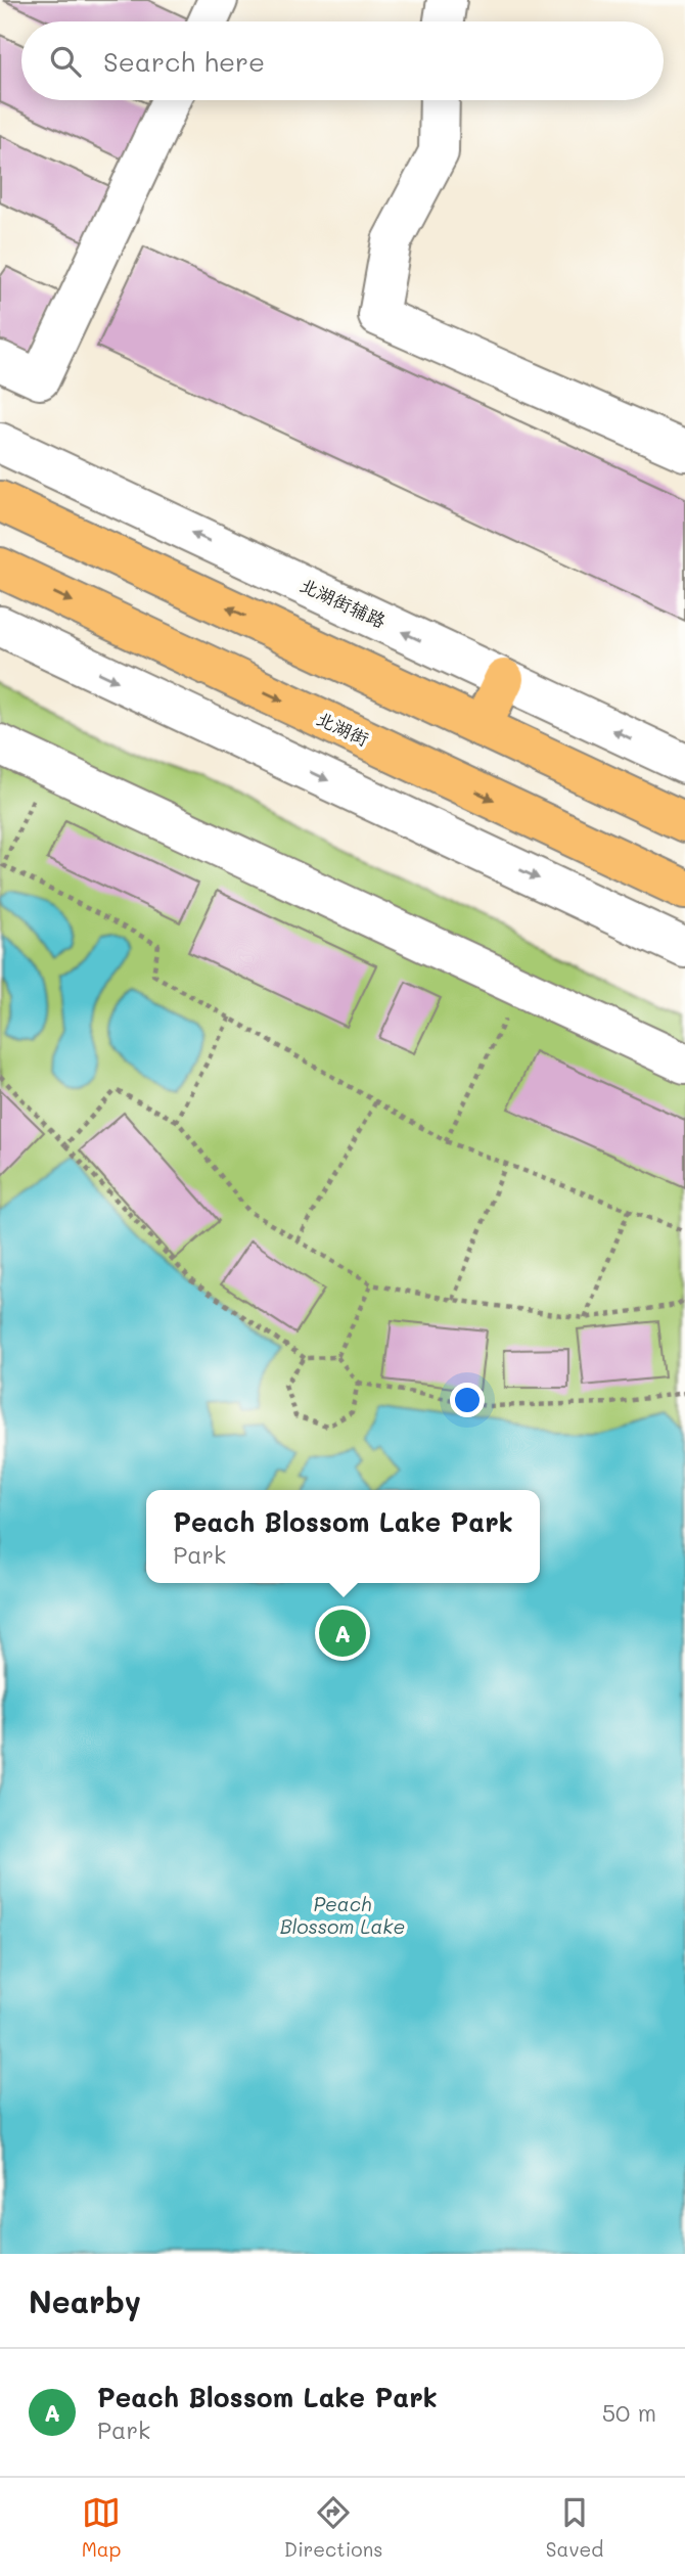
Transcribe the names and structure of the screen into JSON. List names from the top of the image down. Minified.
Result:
{"streets":{"main road":["北湖街"],"street":["北湖街辅路"]},"water":["Peach Blossom Lake"],"page":{"search":"Search here","popup":["Peach Blossom Lake Park","Park"],"pins":"A","heading":"Nearby","list":[{"mark":"A","name":"Peach Blossom Lake Park","note":"Park","value":"50 m"}],"nav":["Map","Directions","Saved"]}}
